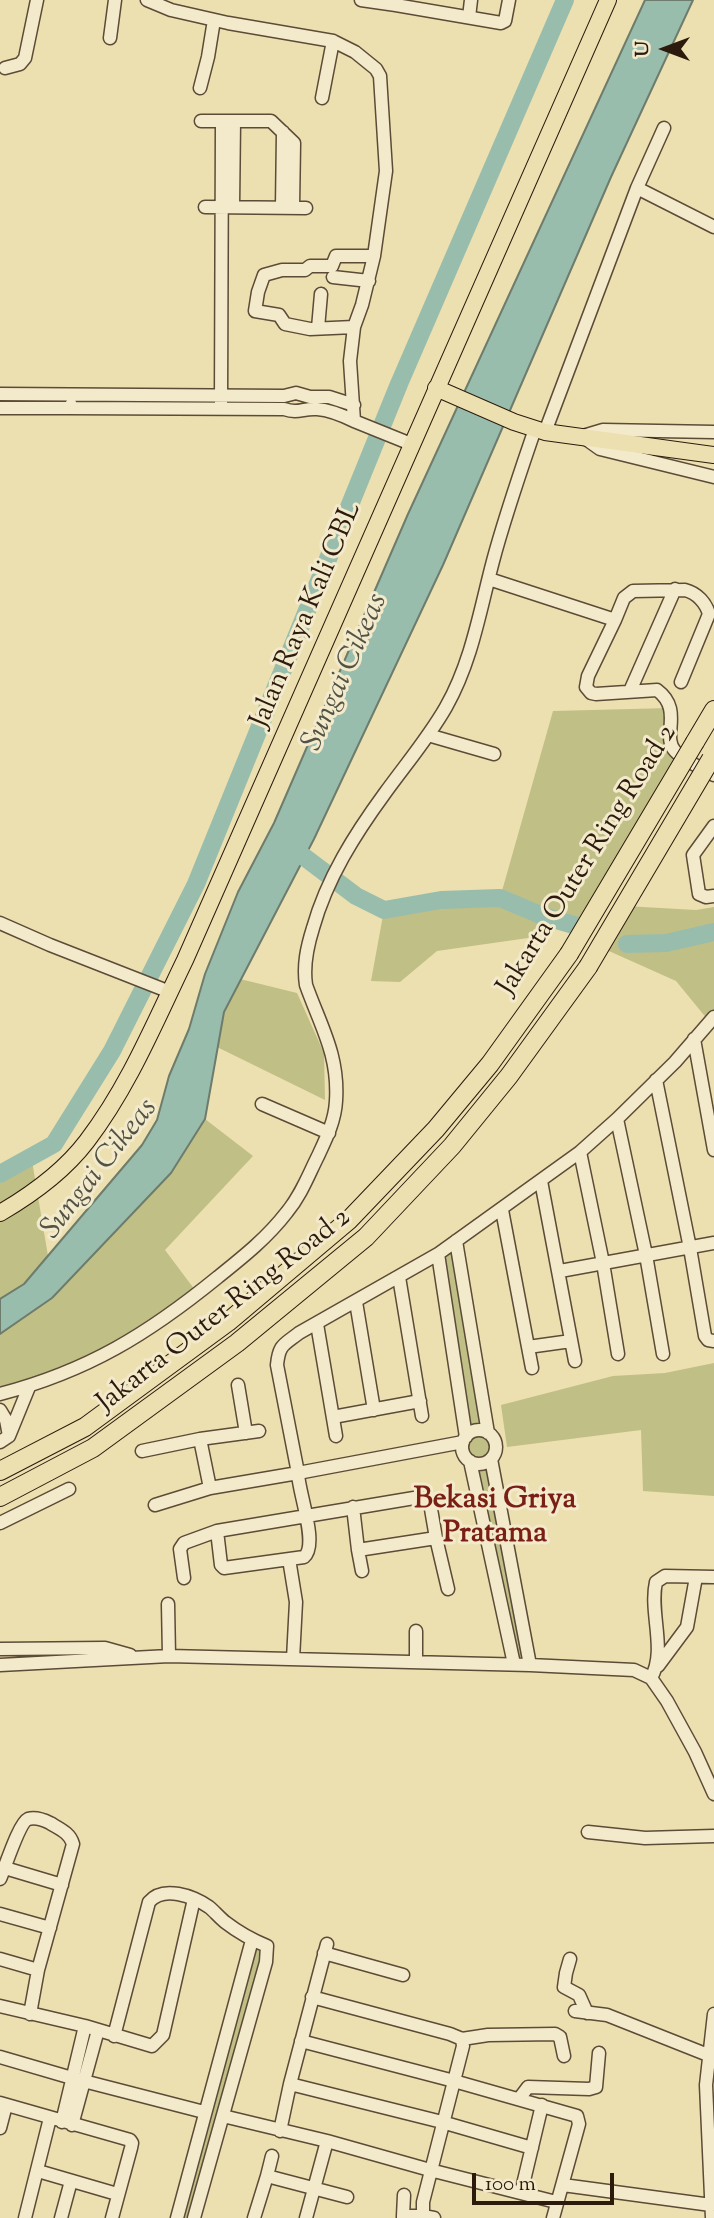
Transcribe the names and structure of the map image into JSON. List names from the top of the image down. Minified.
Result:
{"streets":{"highway":["Jakarta Outer Ring Road 2"],"main road":["Jalan Raya Kali CBL"]},"districts":["Bekasi Griya Pratama"],"water":["Sungai Cikeas"],"scale_bar":"100 m","north":"left"}
